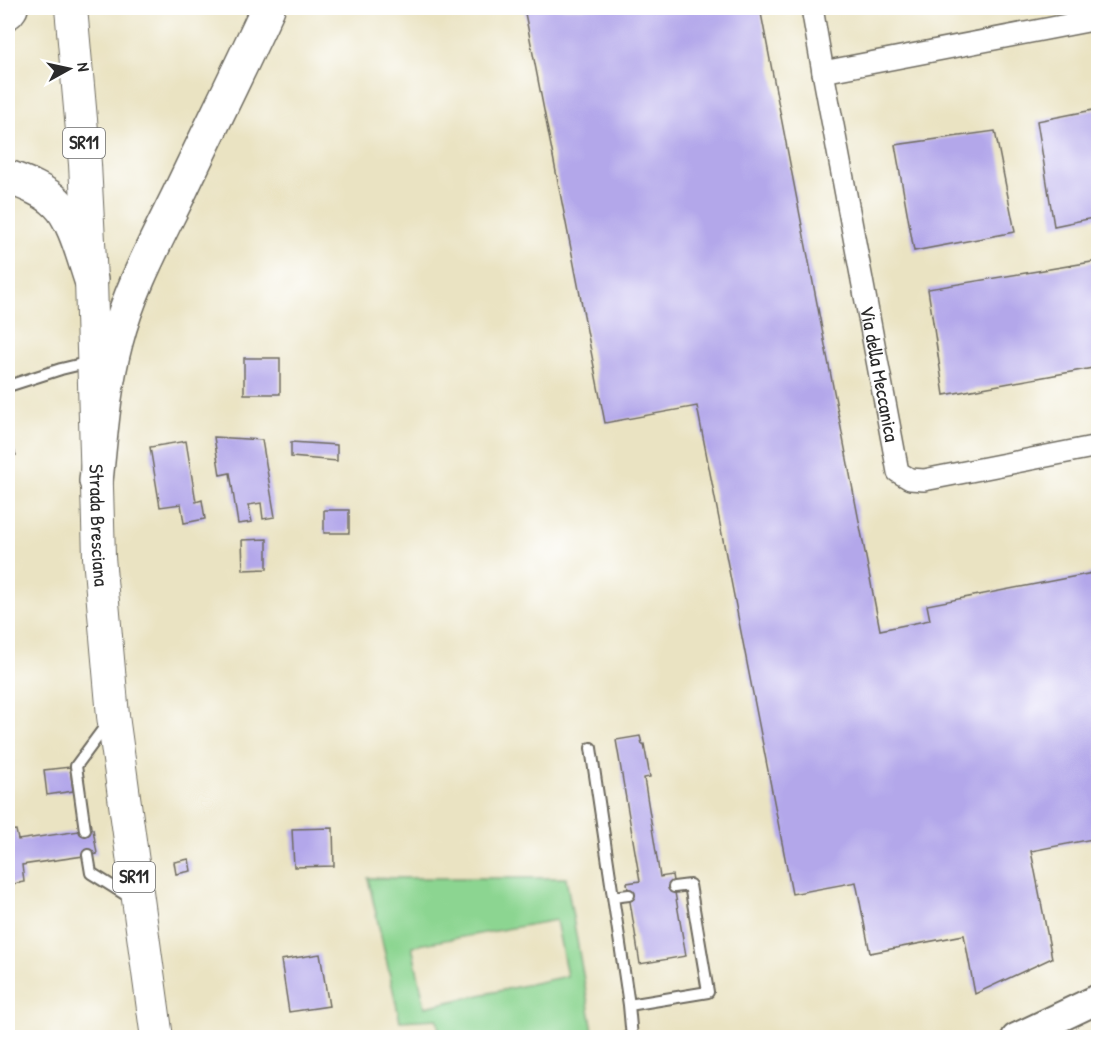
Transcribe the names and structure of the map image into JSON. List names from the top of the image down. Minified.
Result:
{"streets":{"main road":["SR11","Strada Bresciana"],"street":["Via della Meccanica"]},"north":"right"}
